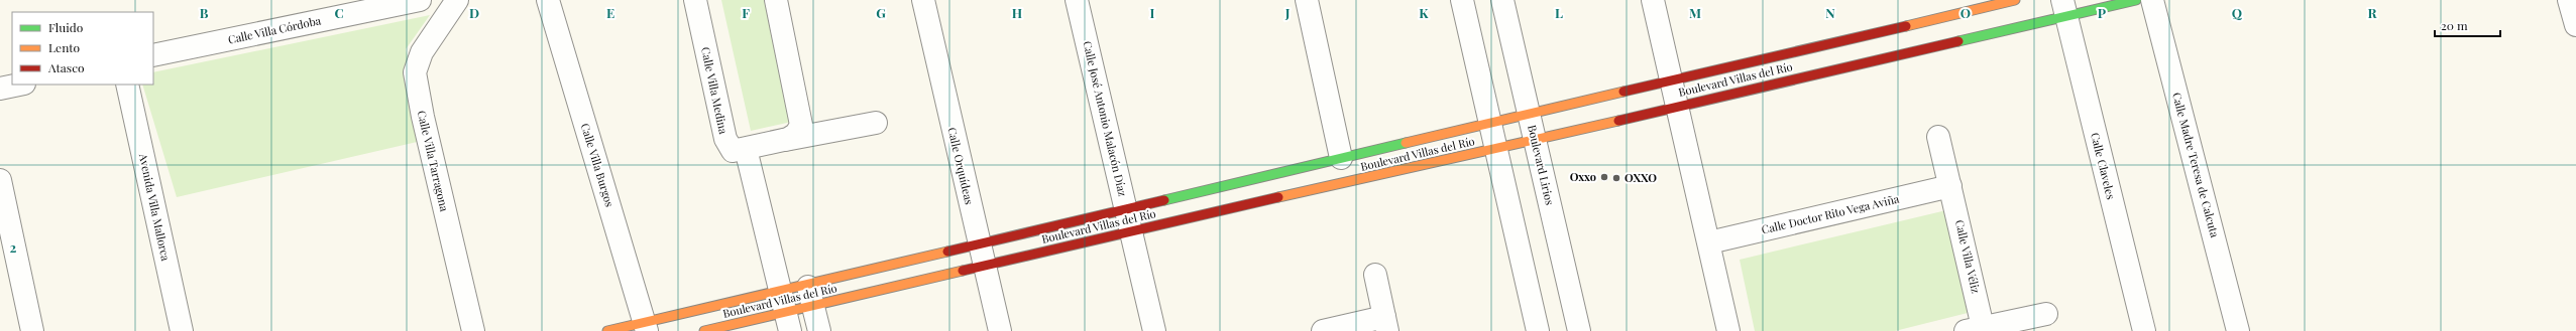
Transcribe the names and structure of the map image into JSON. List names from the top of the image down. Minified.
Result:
{"streets":{"street":["Calle Villa Córdoba","Boulevard Villas del Río","Calle Villa Medina","Calle José Antonio Malacón Díaz","Calle Villa Tarragona","Calle Villa Burgos","Boulevard Lirios","Calle Madre Teresa de Calcuta","Calle Orquídeas","Calle Claveles","Avenida Villa Mallorca","Calle Doctor Rito Vega Aviña","Calle Villa Véliz"]},"crossings":[["Boulevard Villas del Río","Calle José Antonio Malacón Díaz"],["Boulevard Villas del Río","Calle Villa Burgos"],["Boulevard Villas del Río","Boulevard Lirios"],["Boulevard Villas del Río","Calle Orquídeas"],["Boulevard Villas del Río","Calle Claveles"],["Calle Doctor Rito Vega Aviña","Calle Villa Véliz"]],"places":["Oxxo","OXXO"],"legend":["Fluido","Lento","Atasco"],"scale_bar":"20 m","grid":{"columns":["B","C","D","E","F","G","H","I","J","K","L","M","N","O","P","Q","R"],"rows":["2"]}}
